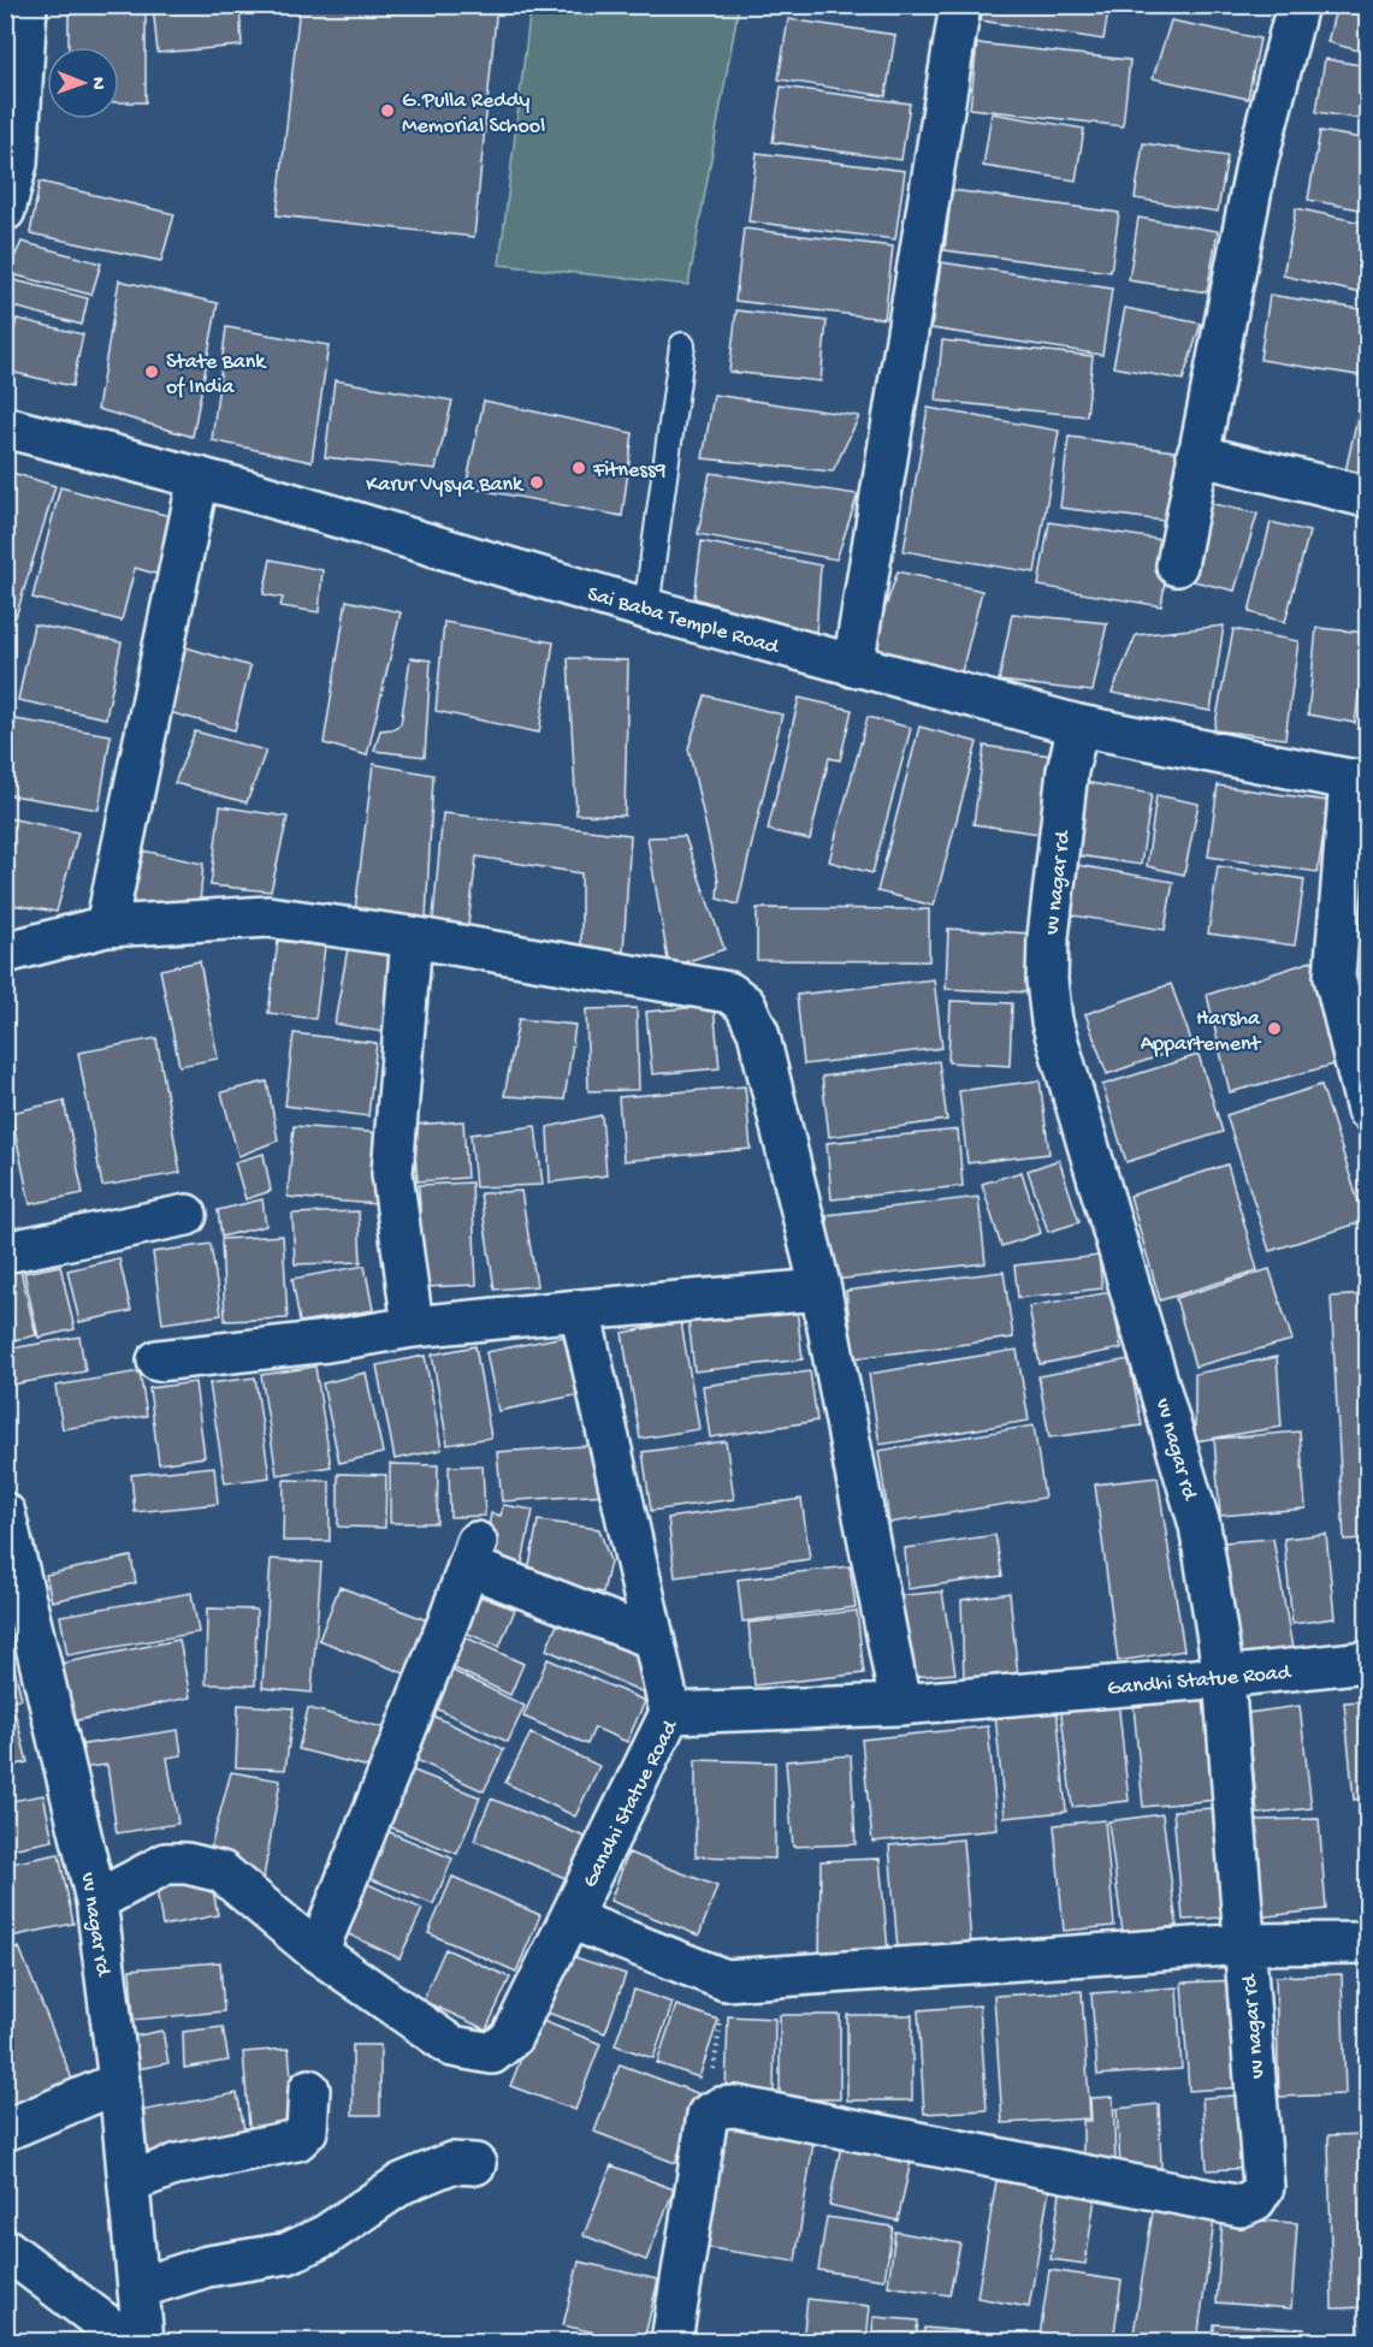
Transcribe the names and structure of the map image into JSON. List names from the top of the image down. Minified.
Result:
{"streets":{"street":["Sai Baba Temple Road","vv nagar rd","Gandhi Statue Road"]},"crossings":[["Sai Baba Temple Road","vv nagar rd"],["vv nagar rd","Gandhi Statue Road"]],"places":["G.Pulla Reddy Memorial School","State Bank of India","Fitness9","Karur Vysya Bank","Harsha Appartement"],"north":"right"}
